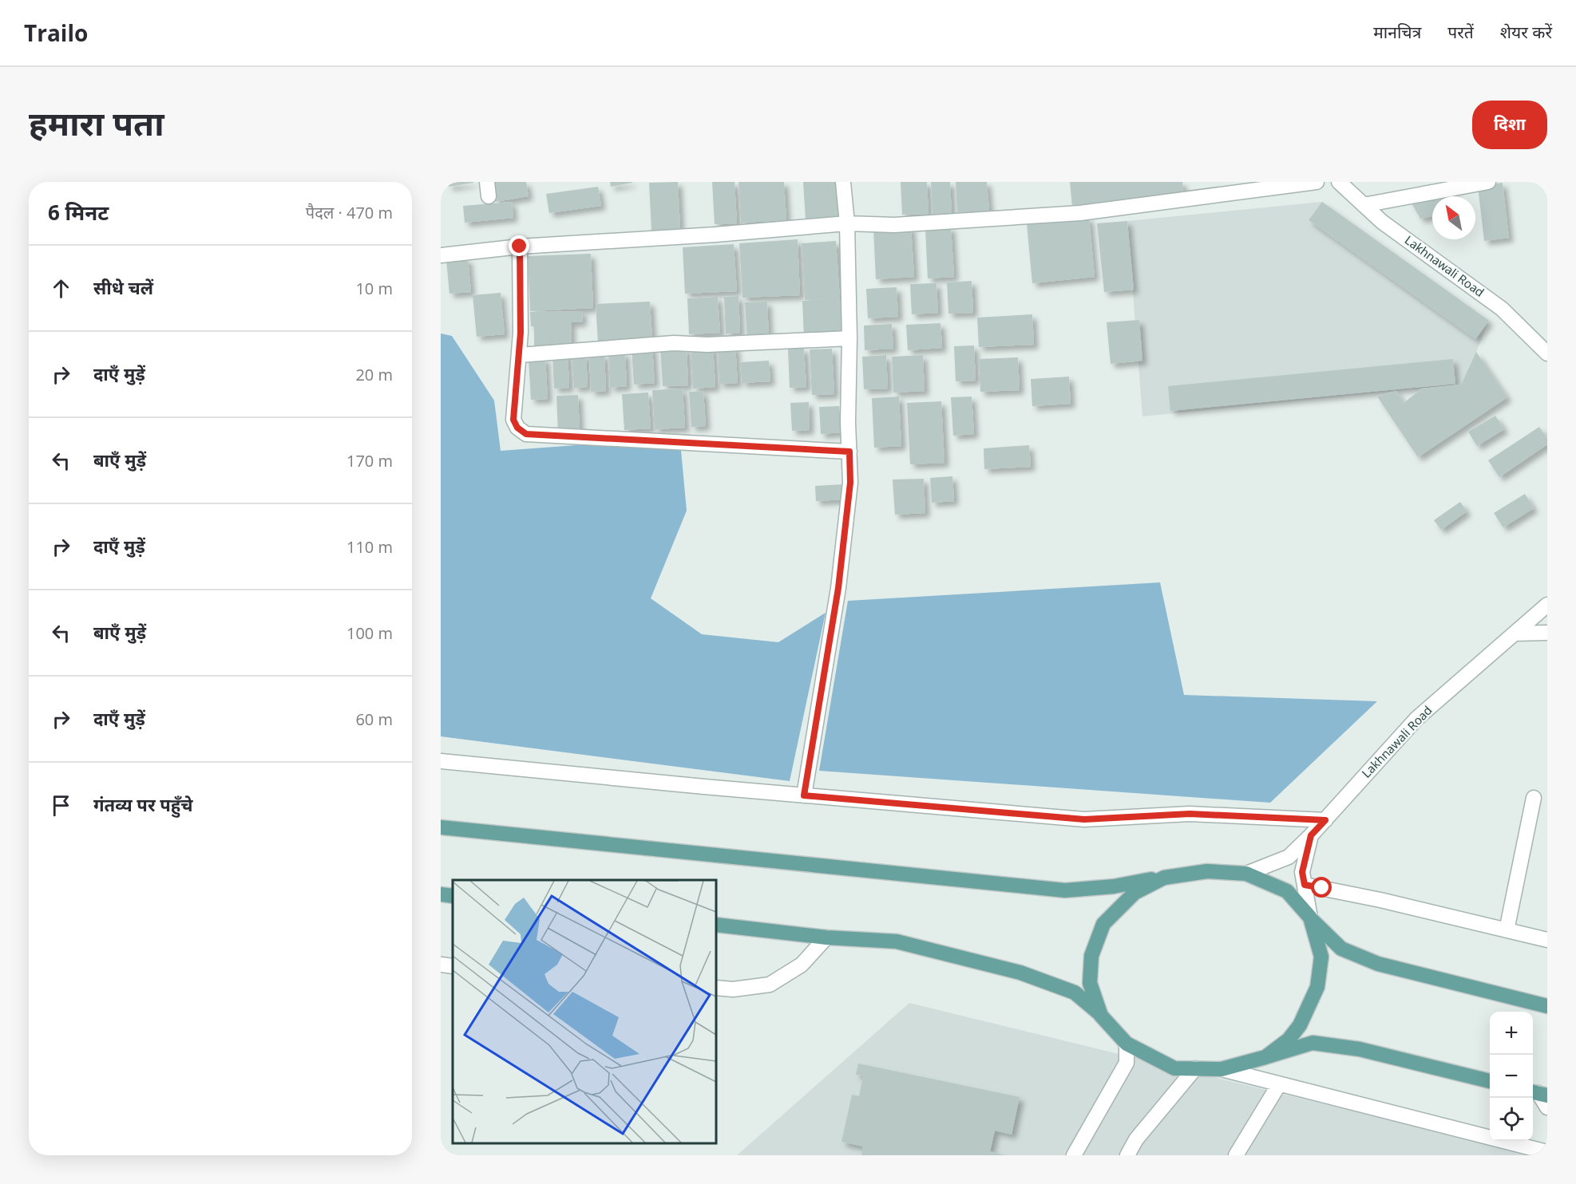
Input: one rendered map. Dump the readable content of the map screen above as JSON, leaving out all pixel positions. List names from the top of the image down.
{
  "streets": {
    "street": ["Lakhnawali Road"]
  },
  "north": "top left",
  "page": {
    "header": "Trailo",
    "nav": ["मानचित्र", "परतें", "शेयर करें"],
    "title": "हमारा पता",
    "buttons": "दिशा",
    "heading": ["6 मिनट", "पैदल · 470 m"],
    "list": [
      ["सीधे चलें", "10 m"],
      ["दाएँ मुड़ें", "20 m"],
      ["बाएँ मुड़ें", "170 m"],
      ["दाएँ मुड़ें", "110 m"],
      ["बाएँ मुड़ें", "100 m"],
      ["दाएँ मुड़ें", "60 m"],
      "गंतव्य पर पहुँचे"
    ],
    "map_buttons": ["+", "−"]
  }
}
